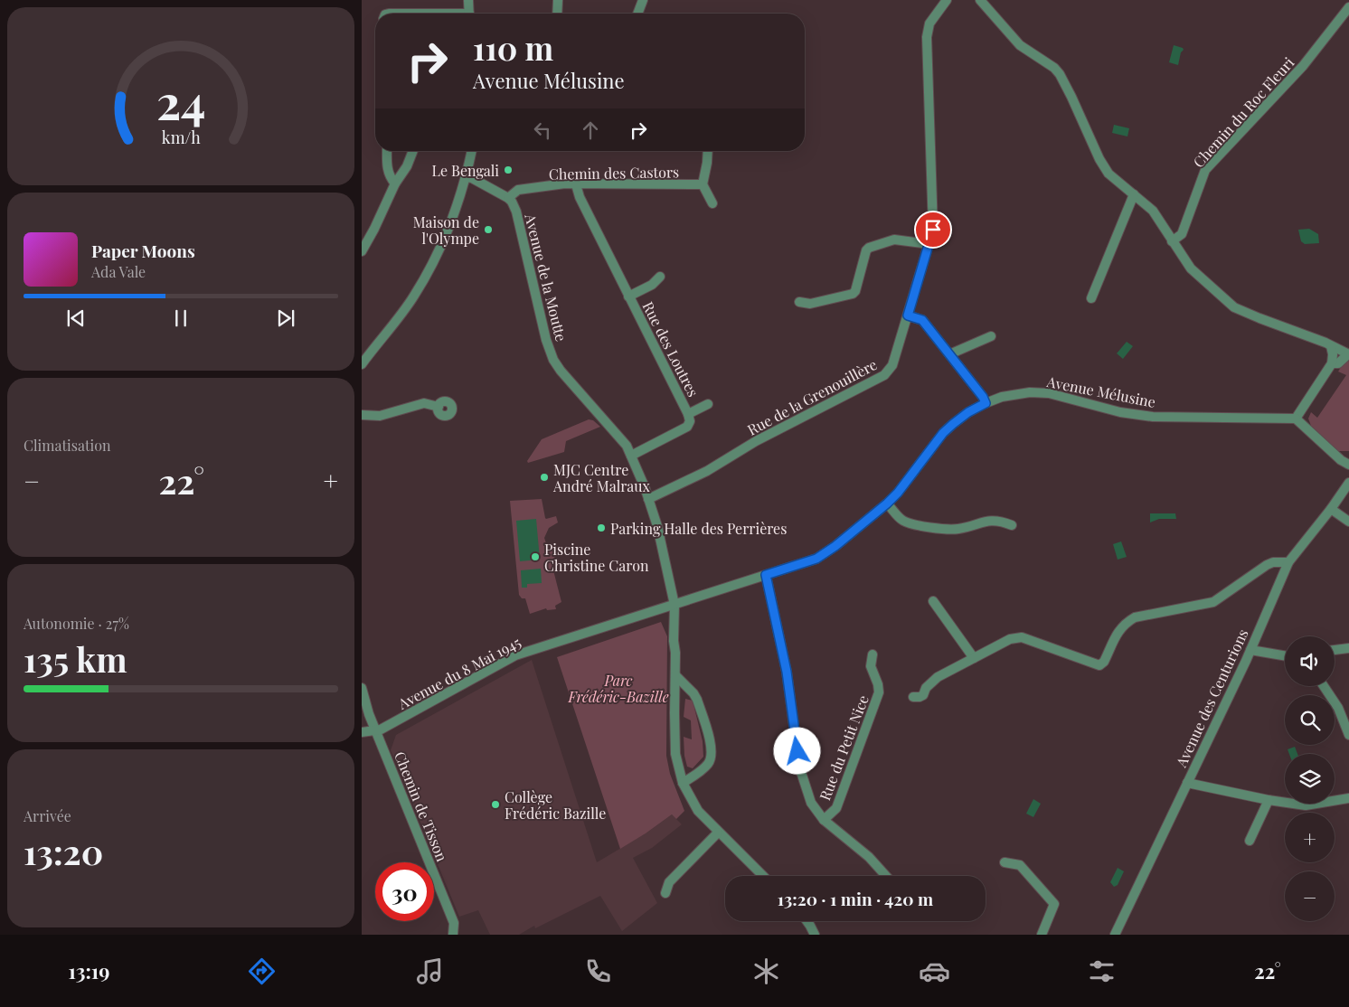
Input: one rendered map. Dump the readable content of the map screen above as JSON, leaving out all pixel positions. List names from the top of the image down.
{
  "streets": {
    "street": [
      "Chemin du Roc Fleuri",
      "Chemin des Castors",
      "Avenue de la Moutte",
      "Rue des Loutres",
      "Avenue Mélusine",
      "Rue de la Grenouillère",
      "Avenue du 8 Mai 1945",
      "Avenue des Centurions",
      "Rue du Petit Nice",
      "Chemin de Tisson"
    ]
  },
  "crossings": [
    ["Chemin des Castors", "Avenue de la Moutte"],
    ["Chemin des Castors", "Rue des Loutres"],
    ["Avenue de la Moutte", "Rue des Loutres"],
    ["Avenue de la Moutte", "Avenue Mélusine"],
    ["Avenue de la Moutte", "Rue de la Grenouillère"],
    ["Avenue de la Moutte", "Avenue du 8 Mai 1945"],
    ["Avenue Mélusine", "Avenue du 8 Mai 1945"],
    ["Avenue du 8 Mai 1945", "Chemin de Tisson"]
  ],
  "parks": ["Parc Frédéric-Bazille"],
  "places": [
    "Le Bengali",
    "Maison de l'Olympe",
    "MJC Centre André Malraux",
    "Parking Halle des Perrières",
    "Piscine Christine Caron",
    "Collège Frédéric Bazille"
  ],
  "page": {
    "turn": ["110 m", "Avenue Mélusine"],
    "song": ["Paper Moons", "Ada Vale"],
    "tile": [
      "Climatisation",
      ["Autonomie · 27%", "135 km"],
      ["Arrivée", "13:20"]
    ],
    "heat": ["−", "22°", "+"],
    "map_buttons": ["+", "−"],
    "limit": "30",
    "trip": "13:20 · 1 min · 420 m",
    "tabs": ["13:19", "22°"],
    "gauge": ["24", "km/h"]
  }
}
